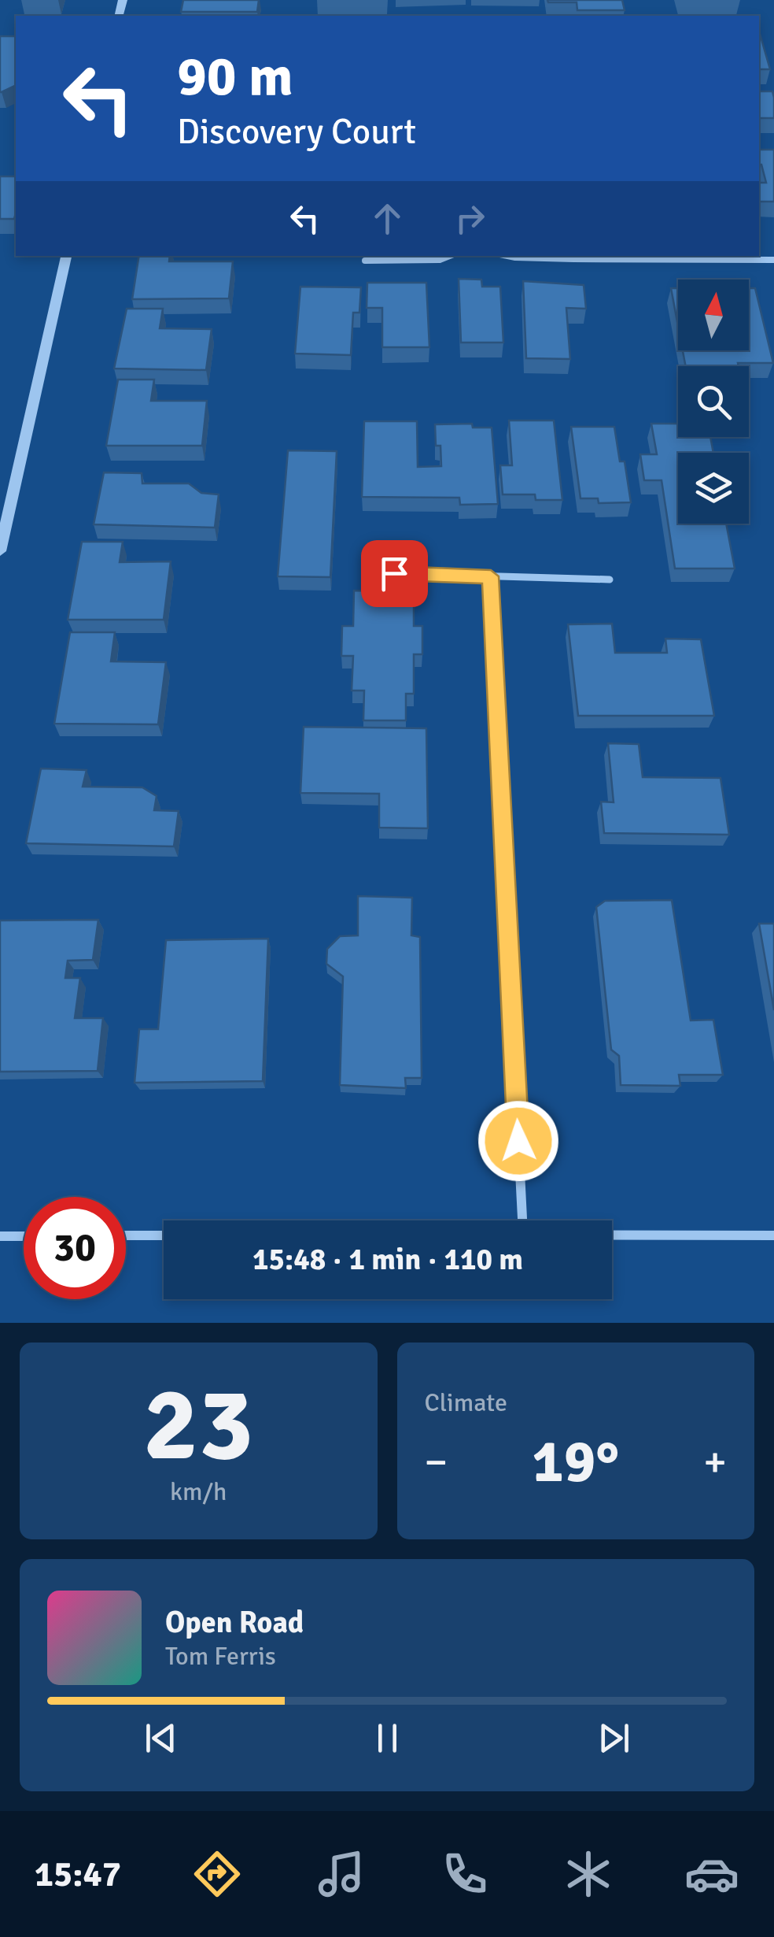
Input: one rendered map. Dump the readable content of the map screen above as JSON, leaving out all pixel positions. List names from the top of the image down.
{
  "north": "top",
  "page": {
    "turn": ["90 m", "Discovery Court"],
    "limit": "30",
    "trip": "15:48 · 1 min · 110 m",
    "tile": [
      ["23", "km/h"],
      "Climate"
    ],
    "heat": ["−", "19°", "+"],
    "song": ["Open Road", "Tom Ferris"],
    "tabs": "15:47"
  }
}
